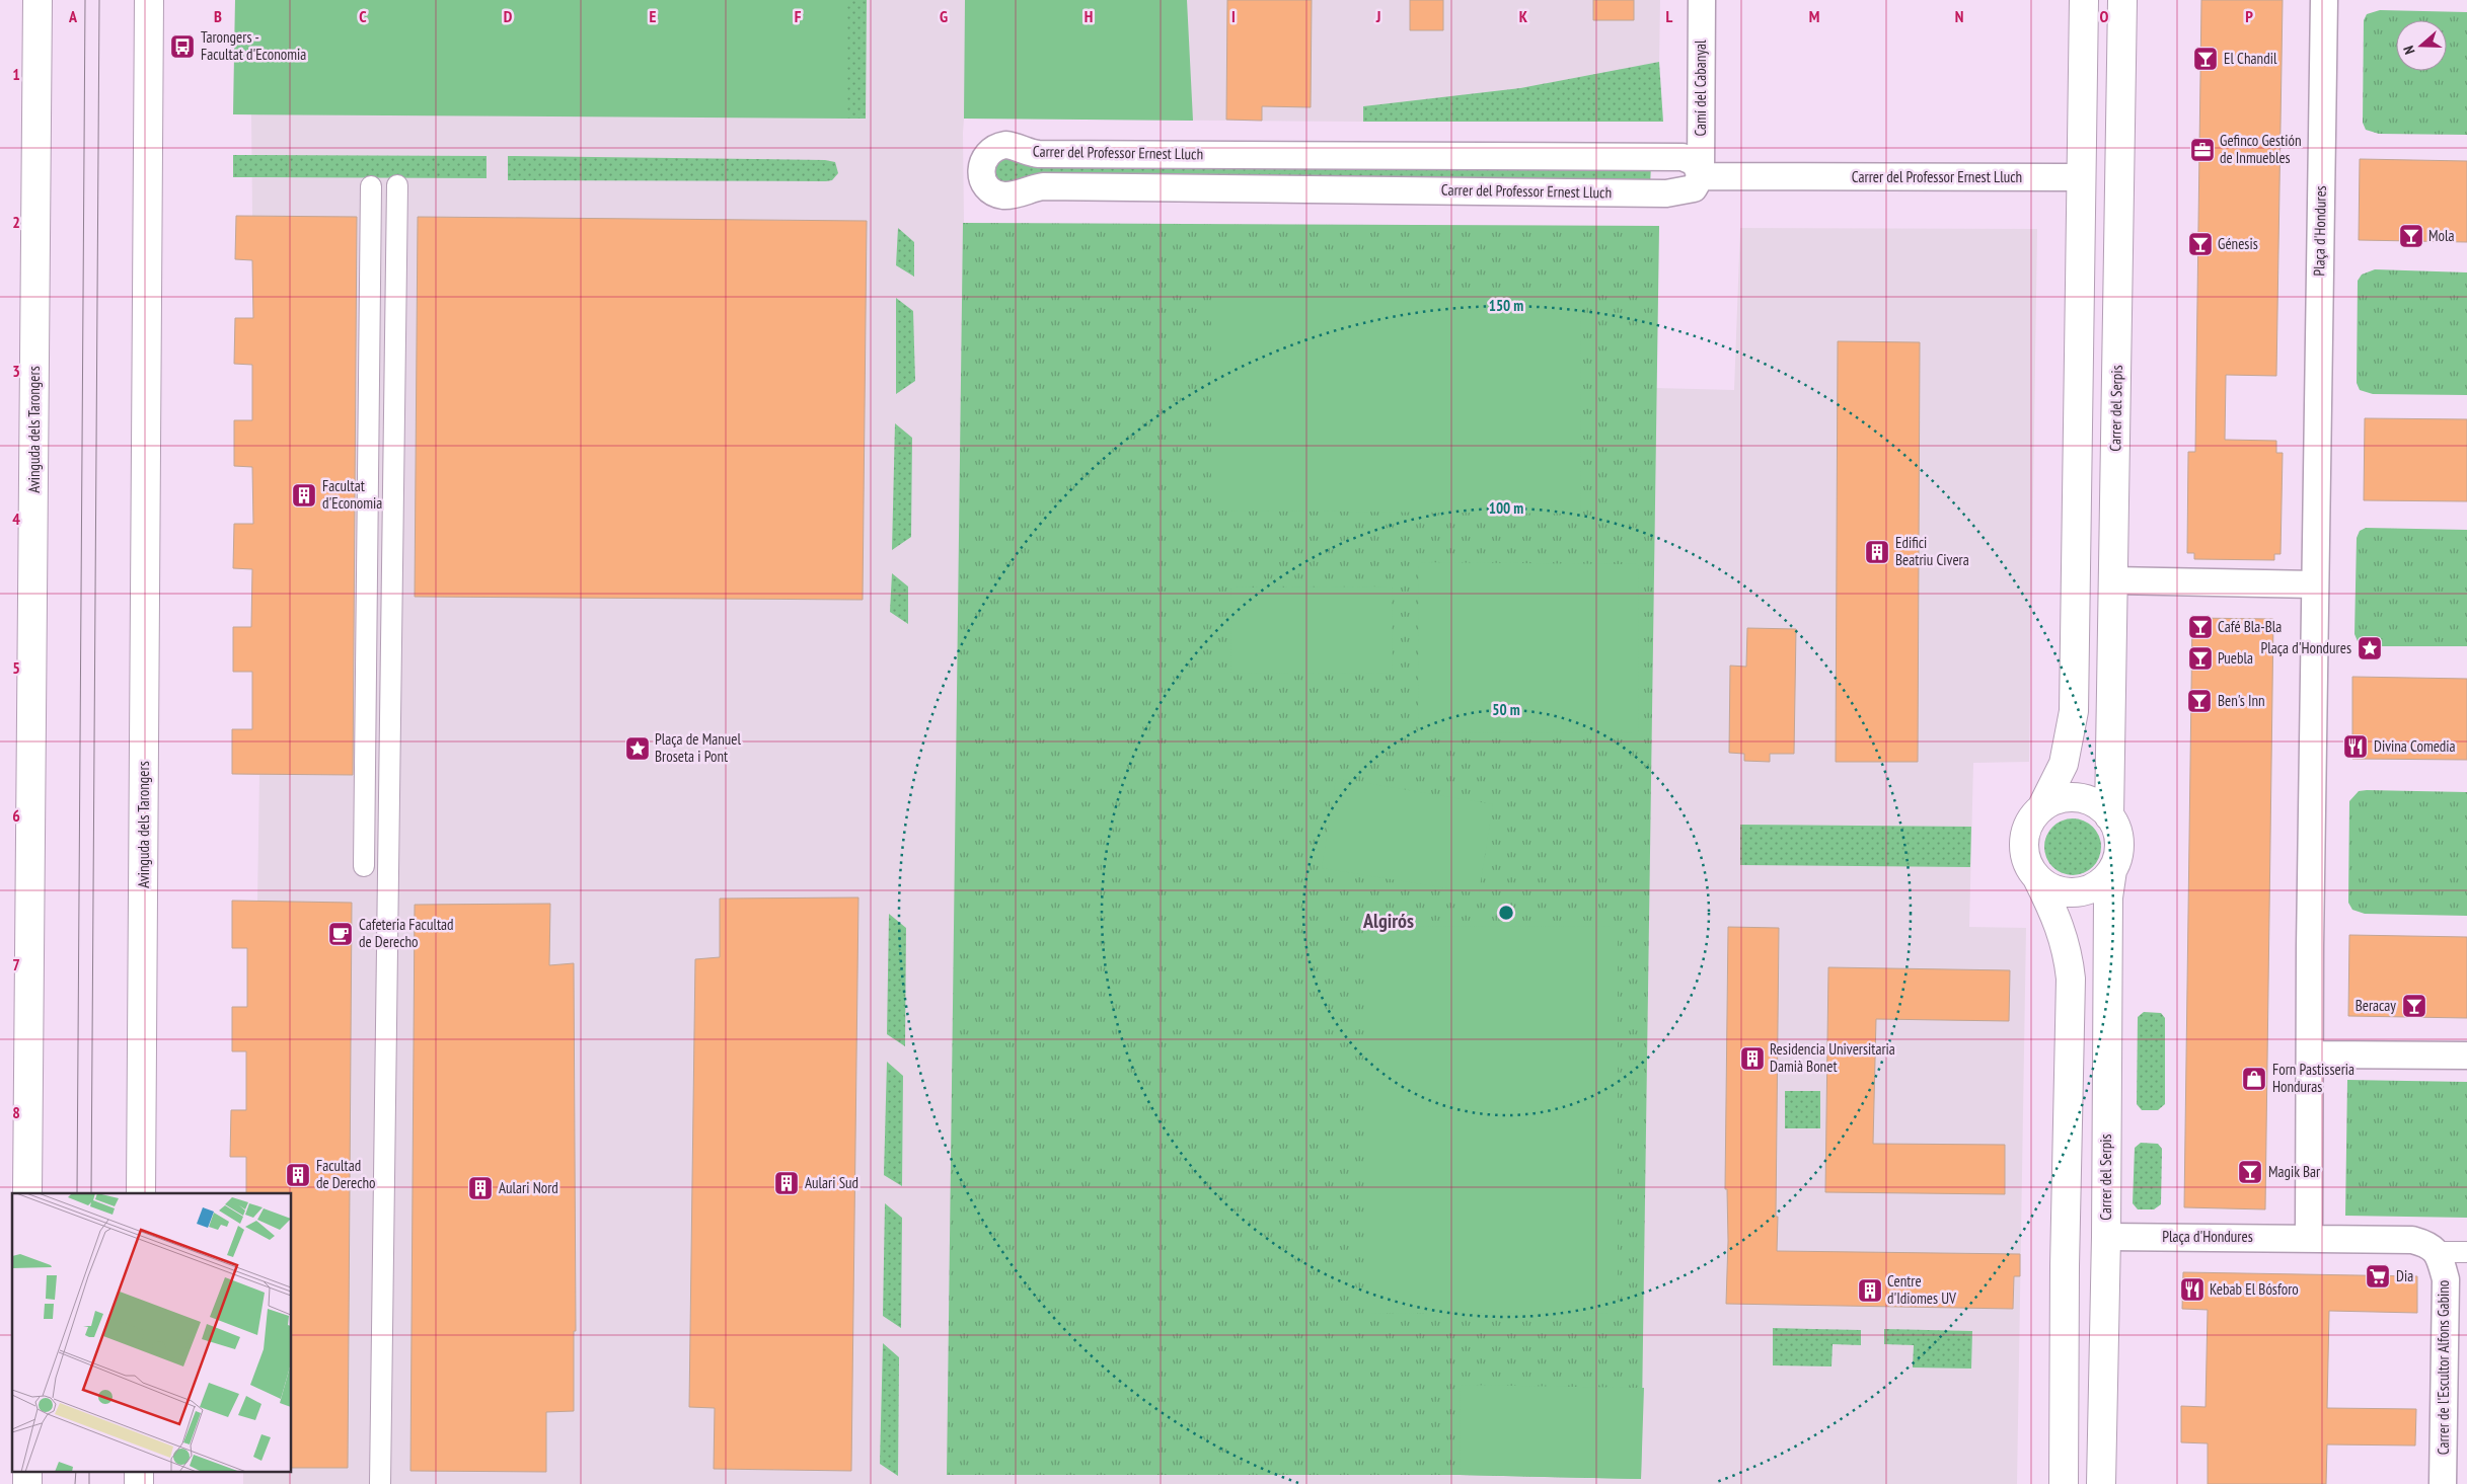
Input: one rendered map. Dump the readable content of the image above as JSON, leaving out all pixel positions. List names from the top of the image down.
{
  "streets": {
    "street": [
      "Camí del Cabanyal",
      "Carrer del Professor Ernest Lluch",
      "Plaça d'Hondures",
      "Carrer del Serpis",
      "Avinguda dels Tarongers",
      "Carrer de l'Escultor Alfons Gabino"
    ]
  },
  "crossings": [
    ["Camí del Cabanyal", "Carrer del Professor Ernest Lluch"],
    ["Plaça d'Hondures", "Carrer del Serpis"],
    ["Plaça d'Hondures", "Carrer de l'Escultor Alfons Gabino"]
  ],
  "districts": ["Algirós"],
  "places": {
    "bus stop": ["Tarongers - Facultat d'Economia"],
    "bar": [
      "El Chandil",
      "Mola",
      "Génesis",
      "Café Bla-Bla",
      "Puebla",
      "Ben's Inn",
      "Beracay",
      "Magik Bar"
    ],
    "office": ["Gefinco Gestión de Inmuebles"],
    "building": [
      "Facultat d'Economia",
      "Edifici Beatriu Civera",
      "Residencia Universitaria Damià Bonet",
      "Facultad de Derecho",
      "Aulari Sud",
      "Aulari Nord",
      "Centre d'Idiomes UV"
    ],
    "place": ["Plaça d'Hondures", "Plaça de Manuel Broseta i Pont"],
    "restaurant": ["Divina Comedia", "Kebab El Bósforo"],
    "cafe": ["Cafeteria Facultad de Derecho"],
    "shop": ["Forn Pastisseria Honduras"],
    "supermarket": ["Dia"]
  },
  "north": "left",
  "grid": {
    "columns": [
      "A",
      "B",
      "C",
      "D",
      "E",
      "F",
      "G",
      "H",
      "I",
      "J",
      "K",
      "L",
      "M",
      "N",
      "O",
      "P"
    ],
    "rows": [
      "1",
      "2",
      "3",
      "4",
      "5",
      "6",
      "7",
      "8"
    ]
  },
  "rings": ["150 m", "100 m", "50 m"]
}
